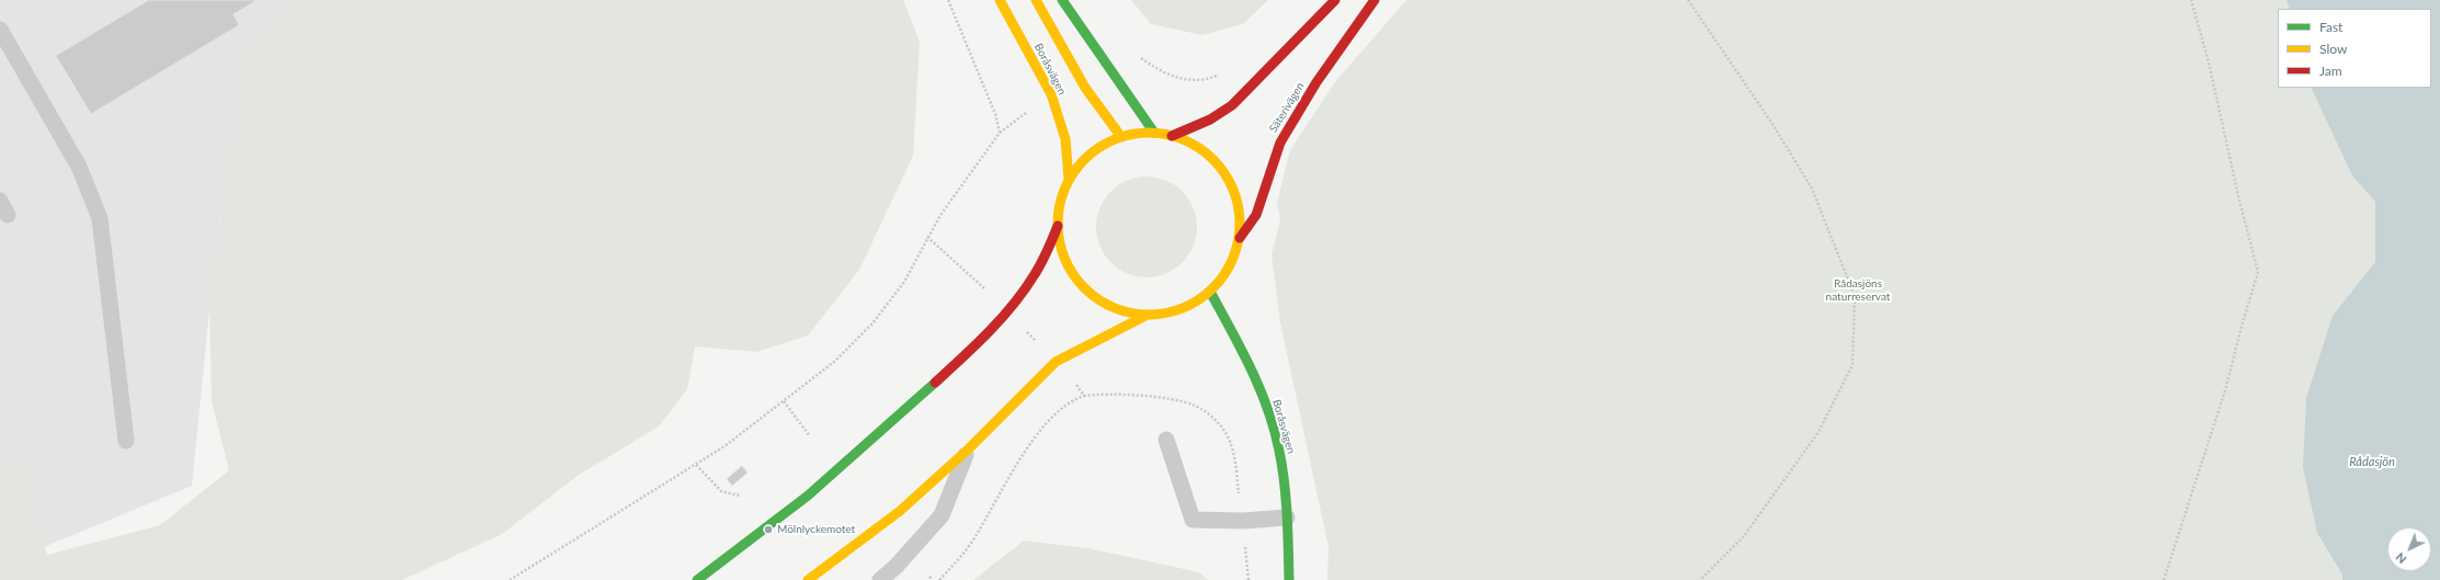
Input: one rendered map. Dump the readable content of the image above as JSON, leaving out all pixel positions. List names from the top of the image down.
{
  "streets": {
    "street": ["Boråsvägen", "Säterivägen"]
  },
  "water": ["Rådasjön"],
  "parks": ["Rådasjöns naturreservat"],
  "places": ["Mölnlyckemotet"],
  "legend": ["Fast", "Slow", "Jam"],
  "north": "bottom left"
}
